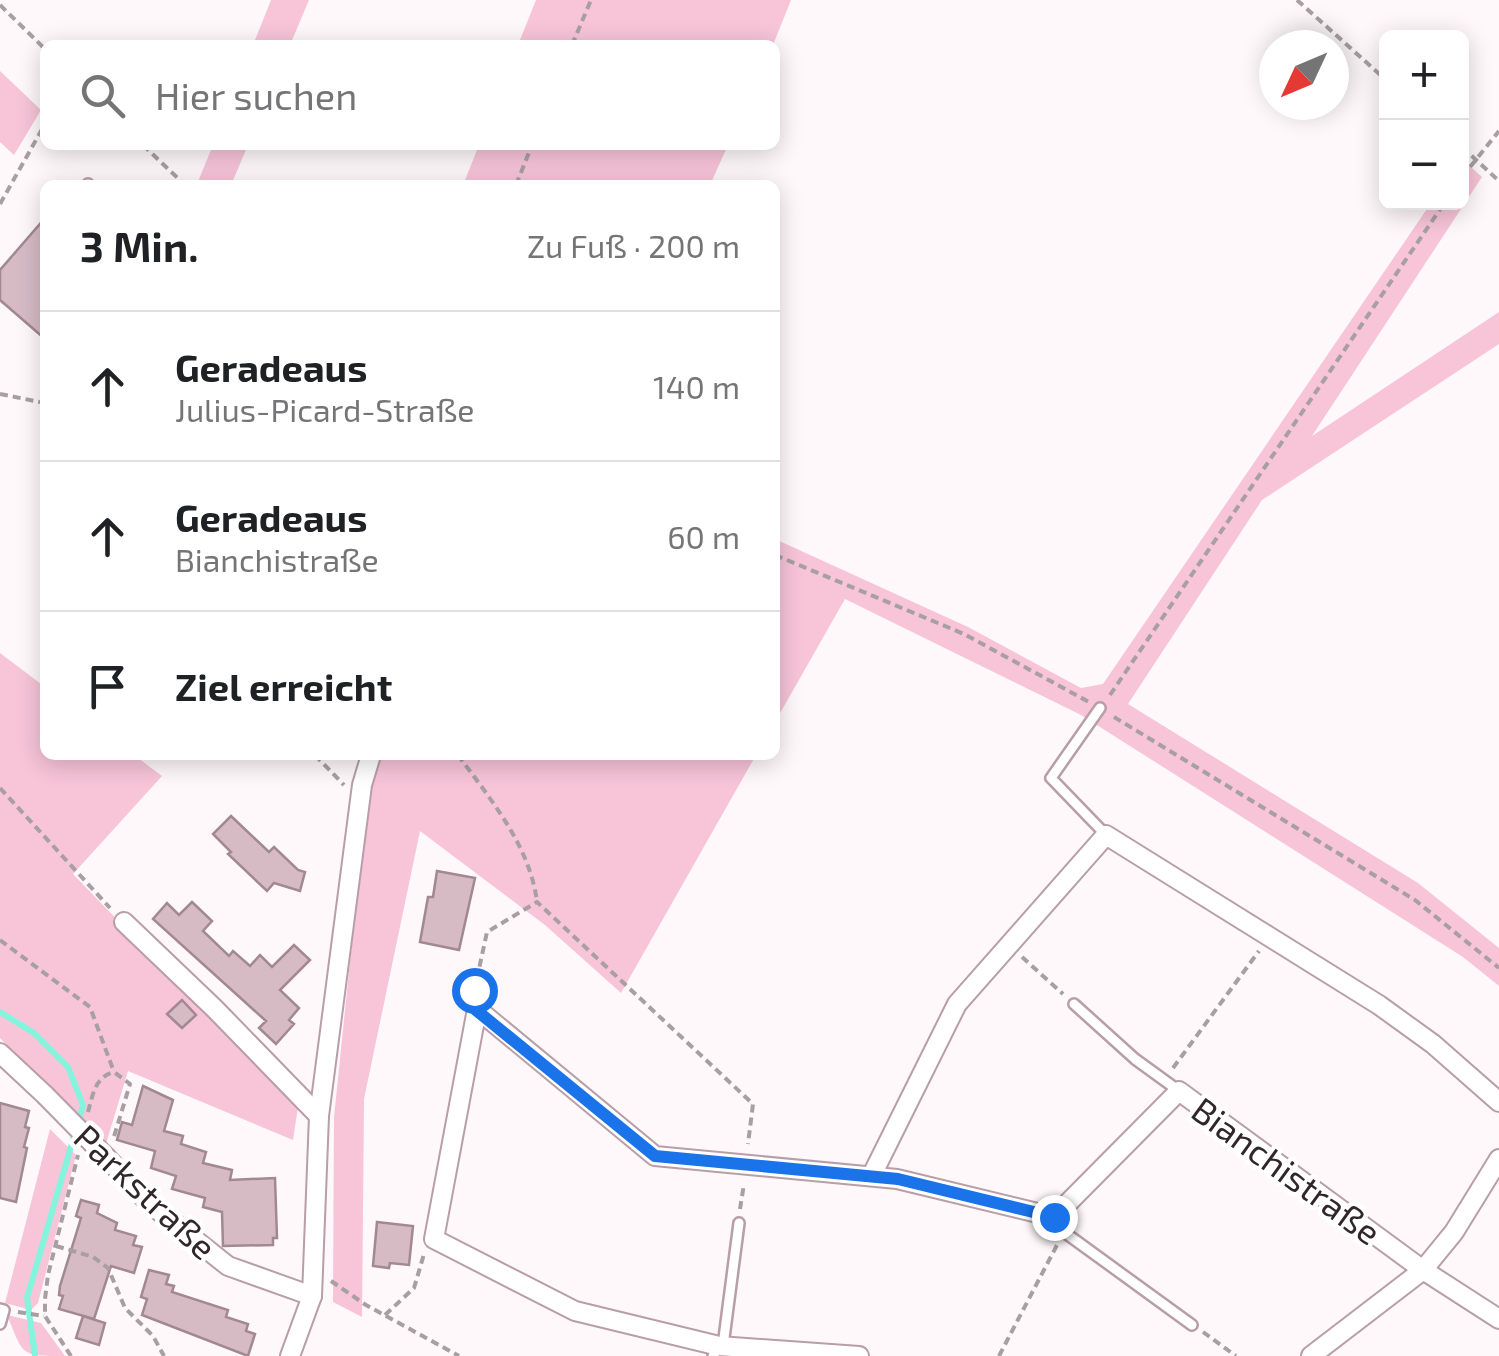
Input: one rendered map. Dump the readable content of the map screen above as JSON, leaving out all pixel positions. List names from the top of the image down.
{
  "streets": {
    "street": ["Bianchistraße", "Parkstraße"]
  },
  "north": "bottom left",
  "page": {
    "map_buttons": ["+", "−"],
    "search": "Hier suchen",
    "heading": ["3 Min.", "Zu Fuß · 200 m"],
    "list": [
      ["Geradeaus", "Julius-Picard-Straße", "140 m"],
      ["Geradeaus", "Bianchistraße", "60 m"],
      "Ziel erreicht"
    ]
  }
}
